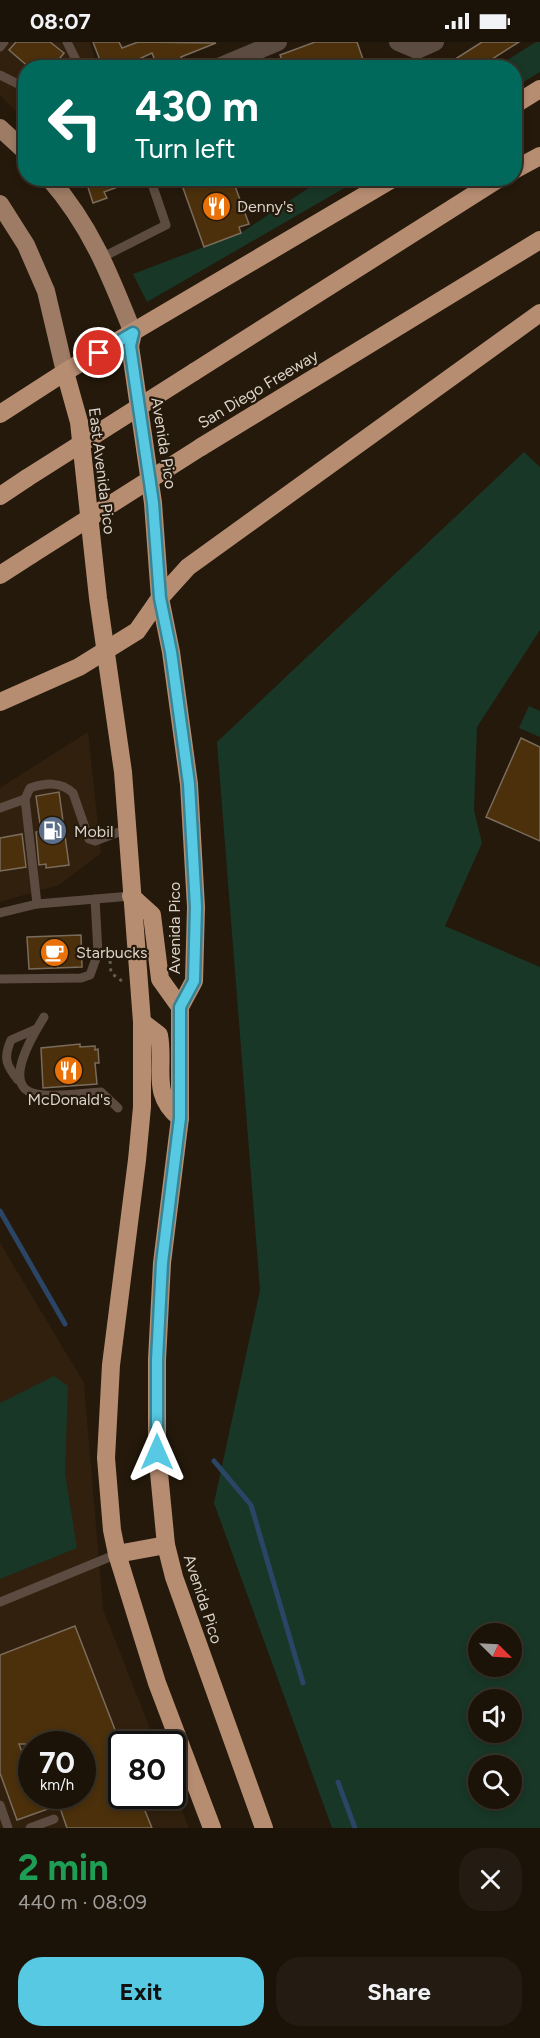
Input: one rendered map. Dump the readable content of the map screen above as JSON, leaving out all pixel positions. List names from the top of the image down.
{
  "streets": {
    "highway": ["San Diego Freeway", "Avenida Pico", "East Avenida Pico"]
  },
  "places": {
    "restaurant": ["Denny's", "McDonald's"],
    "fuel station": ["Mobil"],
    "cafe": ["Starbucks"]
  },
  "north": "bottom right",
  "page": {
    "status": "08:07",
    "turn": ["430 m", "Turn left"],
    "speed": "70 km/h",
    "limit": "80",
    "heading": ["2 min", "440 m · 08:09"],
    "buttons": ["Exit", "Share"]
  }
}
